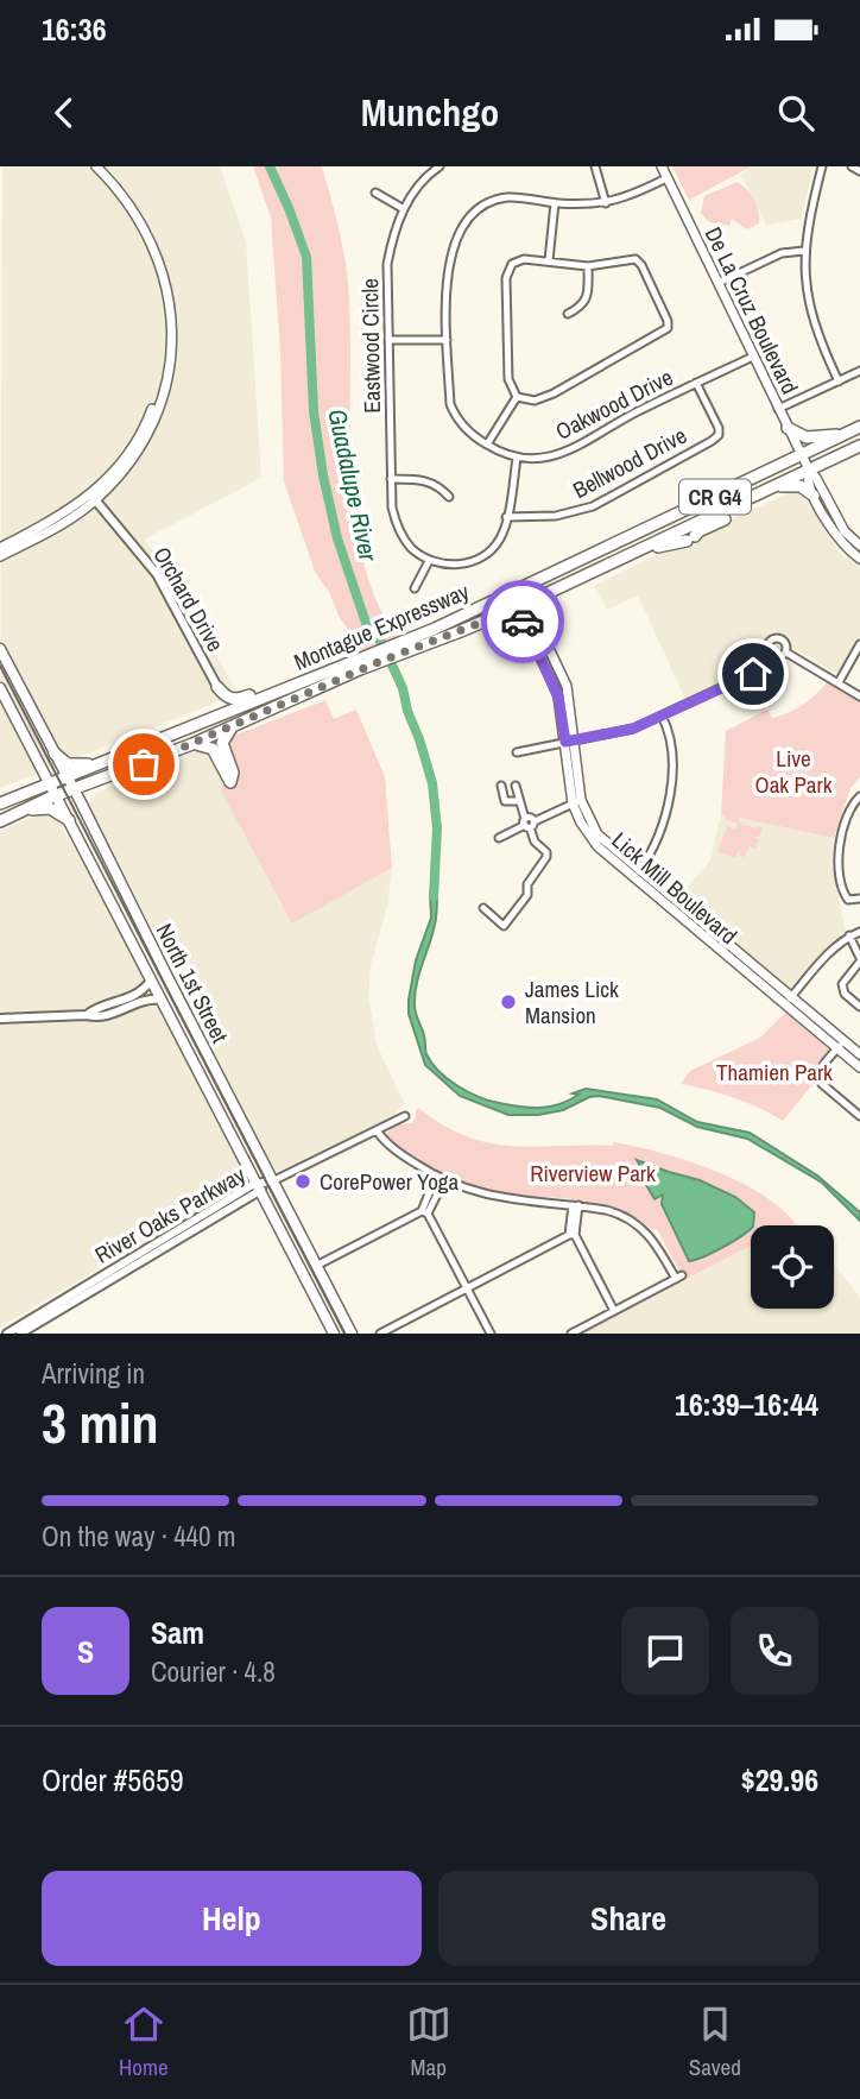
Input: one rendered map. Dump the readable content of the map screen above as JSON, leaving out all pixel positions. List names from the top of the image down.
{
  "streets": {
    "highway": ["CR G4", "Montague Expressway"],
    "main road": ["De La Cruz Boulevard", "Lick Mill Boulevard", "North 1st Street"],
    "street": [
      "Eastwood Circle",
      "Oakwood Drive",
      "Bellwood Drive",
      "Orchard Drive",
      "River Oaks Parkway"
    ]
  },
  "crossings": [
    ["De La Cruz Boulevard", "Oakwood Drive"],
    ["De La Cruz Boulevard", "Montague Expressway"],
    ["Oakwood Drive", "Bellwood Drive"],
    ["Montague Expressway", "Lick Mill Boulevard"],
    ["Montague Expressway", "North 1st Street"],
    ["North 1st Street", "River Oaks Parkway"]
  ],
  "water": ["Guadalupe River"],
  "parks": ["Live Oak Park", "Thamien Park", "Riverview Park"],
  "places": ["James Lick Mansion", "CorePower Yoga"],
  "page": {
    "status": "16:36",
    "header": "Munchgo",
    "heading": ["3 min", "Arriving in", "16:39–16:44"],
    "panel": [
      "Sam",
      "Courier · 4.8",
      "Order #5659",
      "$29.96"
    ],
    "bar": "On the way · 440 m",
    "round": "S",
    "buttons": ["Help", "Share"],
    "tabs": ["Home", "Map", "Saved"]
  }
}
